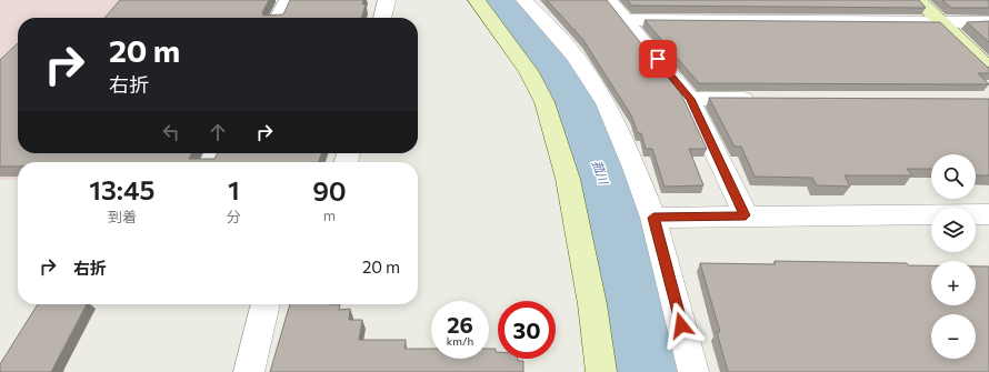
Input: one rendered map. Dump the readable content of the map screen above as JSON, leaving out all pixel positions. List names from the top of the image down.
{
  "water": ["菰川"],
  "page": {
    "turn": ["20 m", "右折"],
    "map_buttons": ["+", "−"],
    "eta": [
      "13:45",
      "到着",
      "1",
      "分",
      "90",
      "m"
    ],
    "list": [
      {
        "name": "右折",
        "value": "20 m"
      }
    ],
    "speed": "26 km/h",
    "limit": "30"
  }
}
